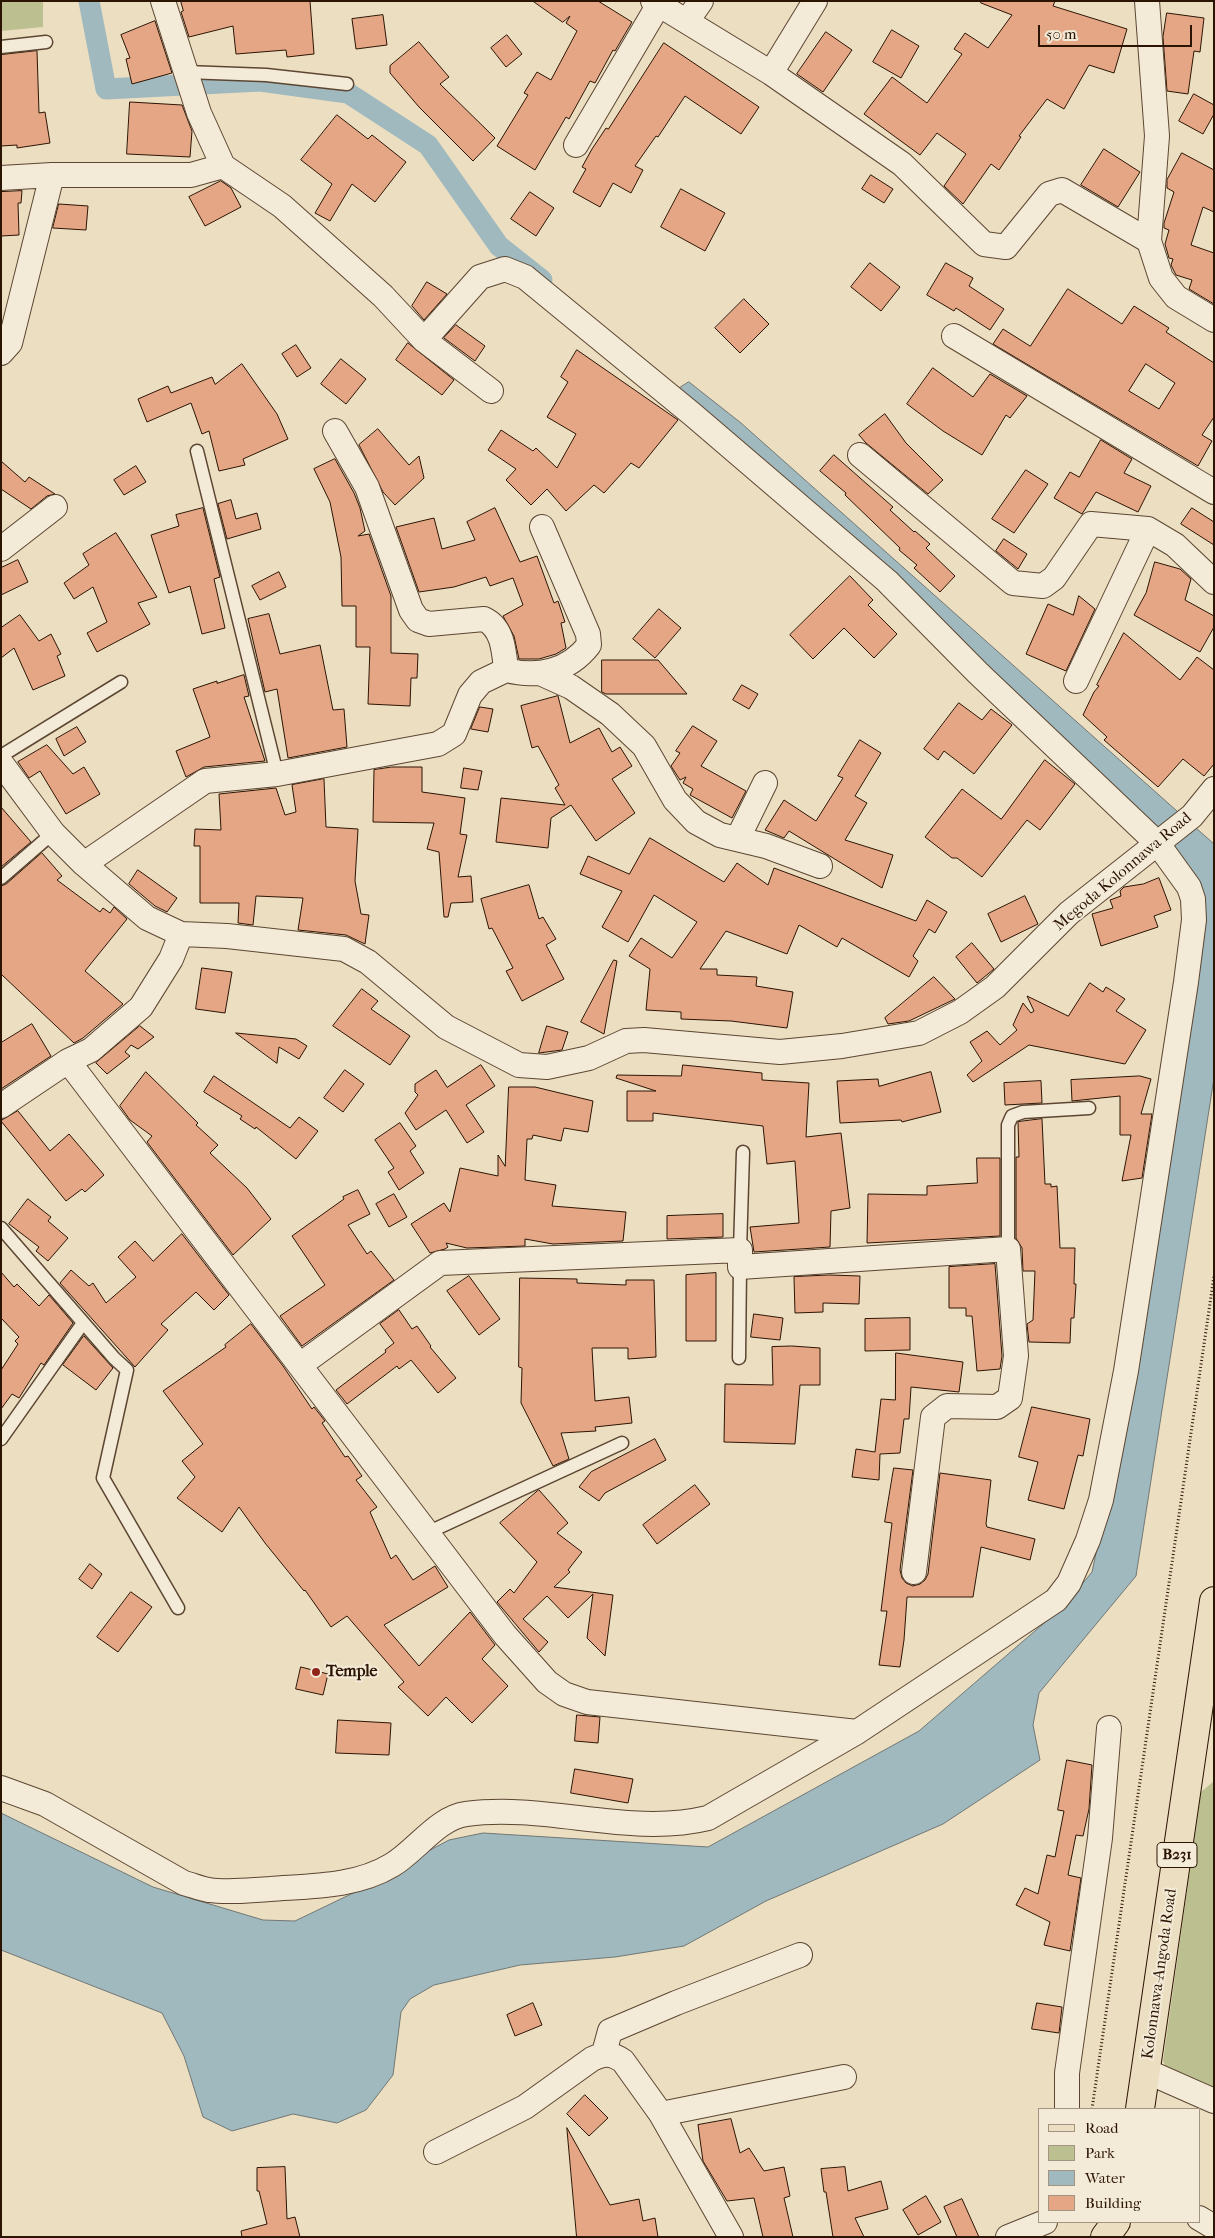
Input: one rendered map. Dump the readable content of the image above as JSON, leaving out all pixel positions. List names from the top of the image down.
{
  "streets": {
    "main road": ["B231", "Kolonnawa-Angoda Road"],
    "street": ["Megoda Kolonnawa Road"]
  },
  "places": ["Temple"],
  "legend": [
    "Road",
    "Park",
    "Water",
    "Building"
  ],
  "scale_bar": "50 m"
}
